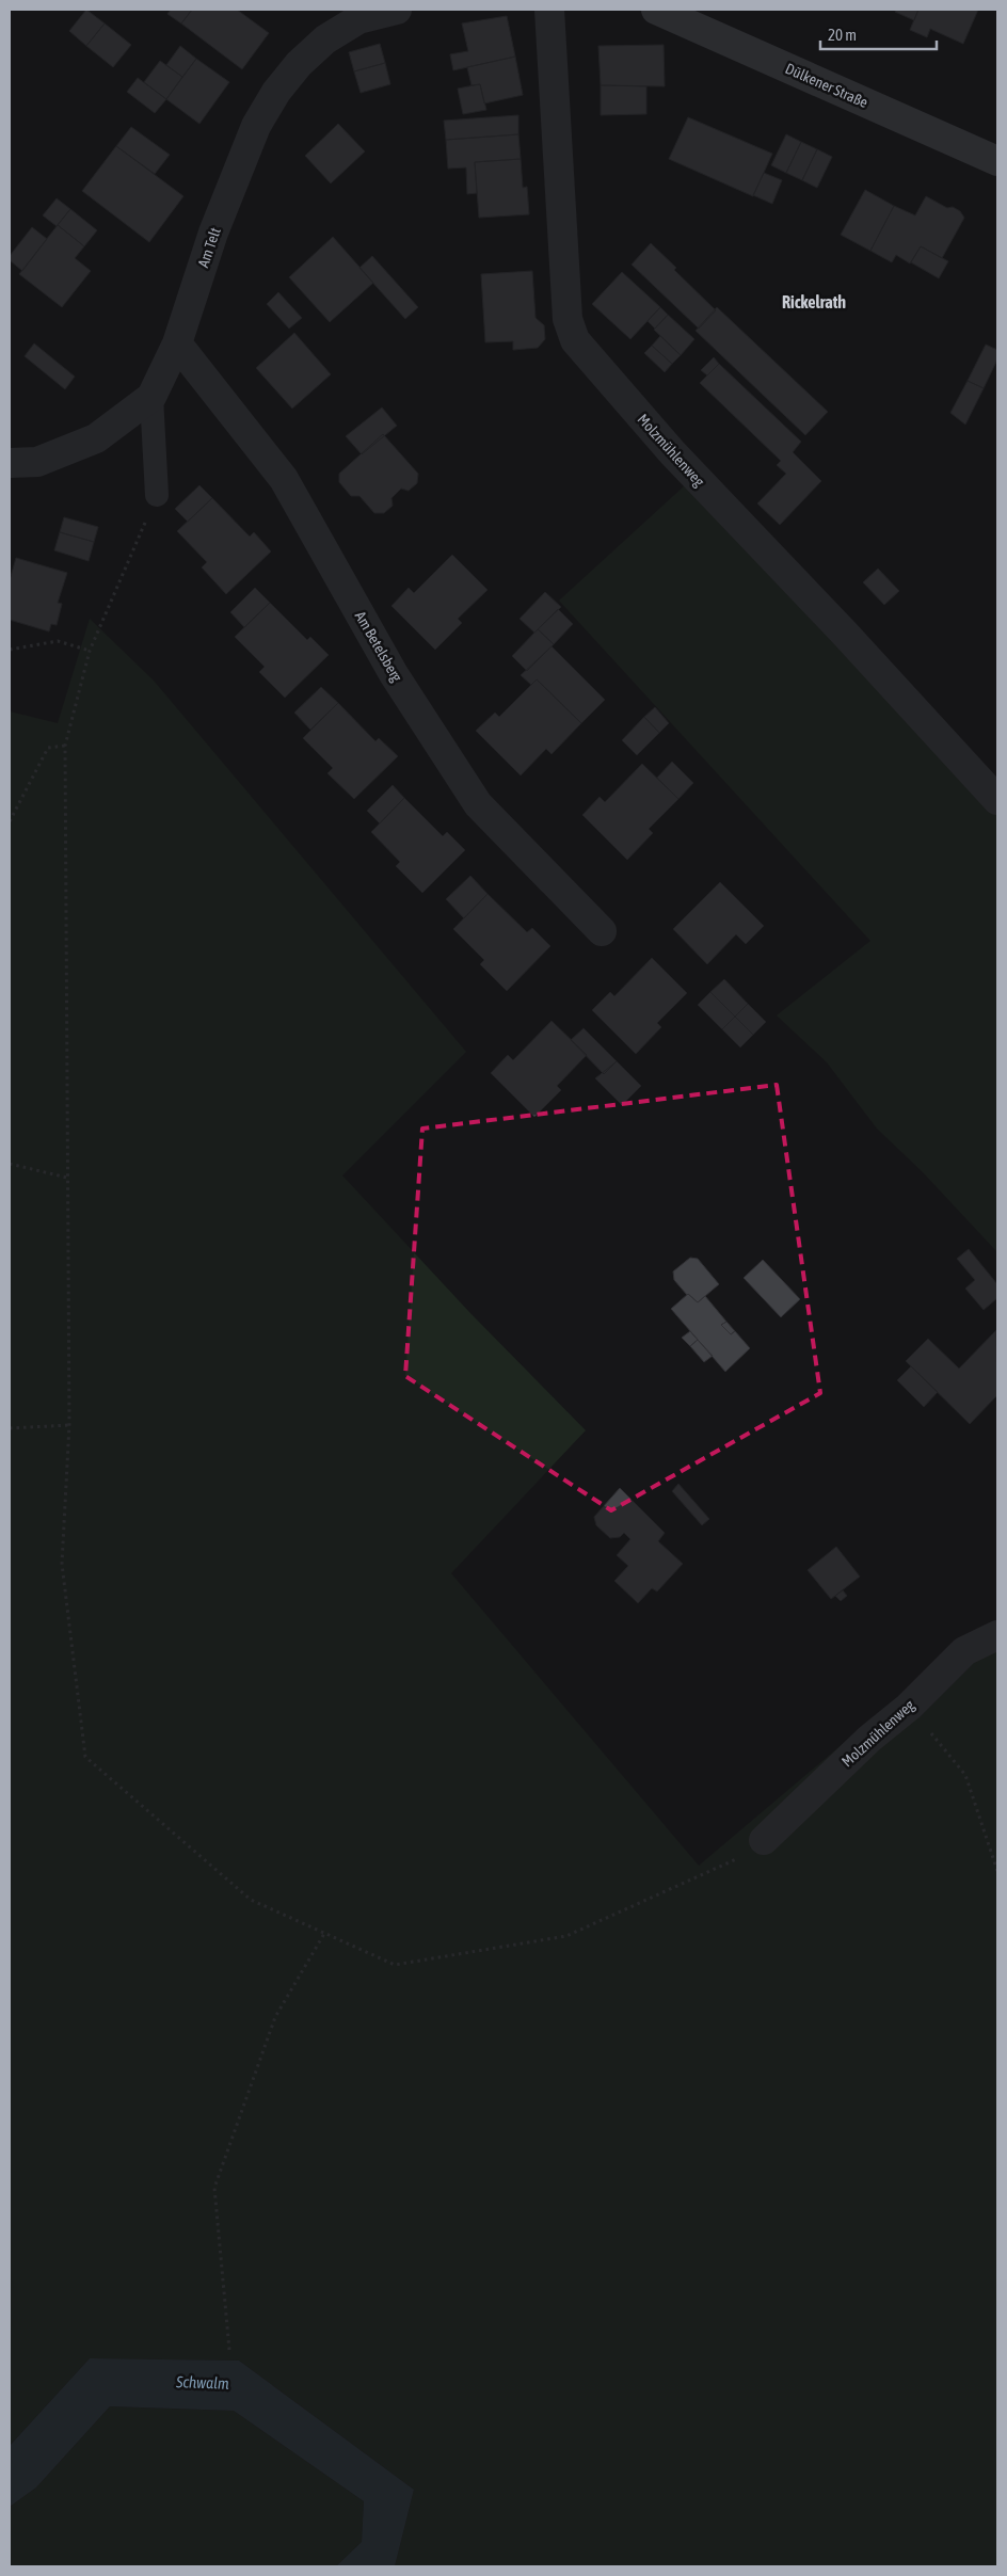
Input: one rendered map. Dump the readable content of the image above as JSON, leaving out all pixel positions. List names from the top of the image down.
{
  "streets": {
    "main road": ["Dülkener Straße"],
    "street": ["Am Telt", "Molzmühlenweg", "Am Betelsberg"]
  },
  "crossings": [
    ["Am Telt", "Am Betelsberg"]
  ],
  "districts": ["Rickelrath"],
  "water": ["Schwalm"],
  "scale_bar": "20 m"
}
